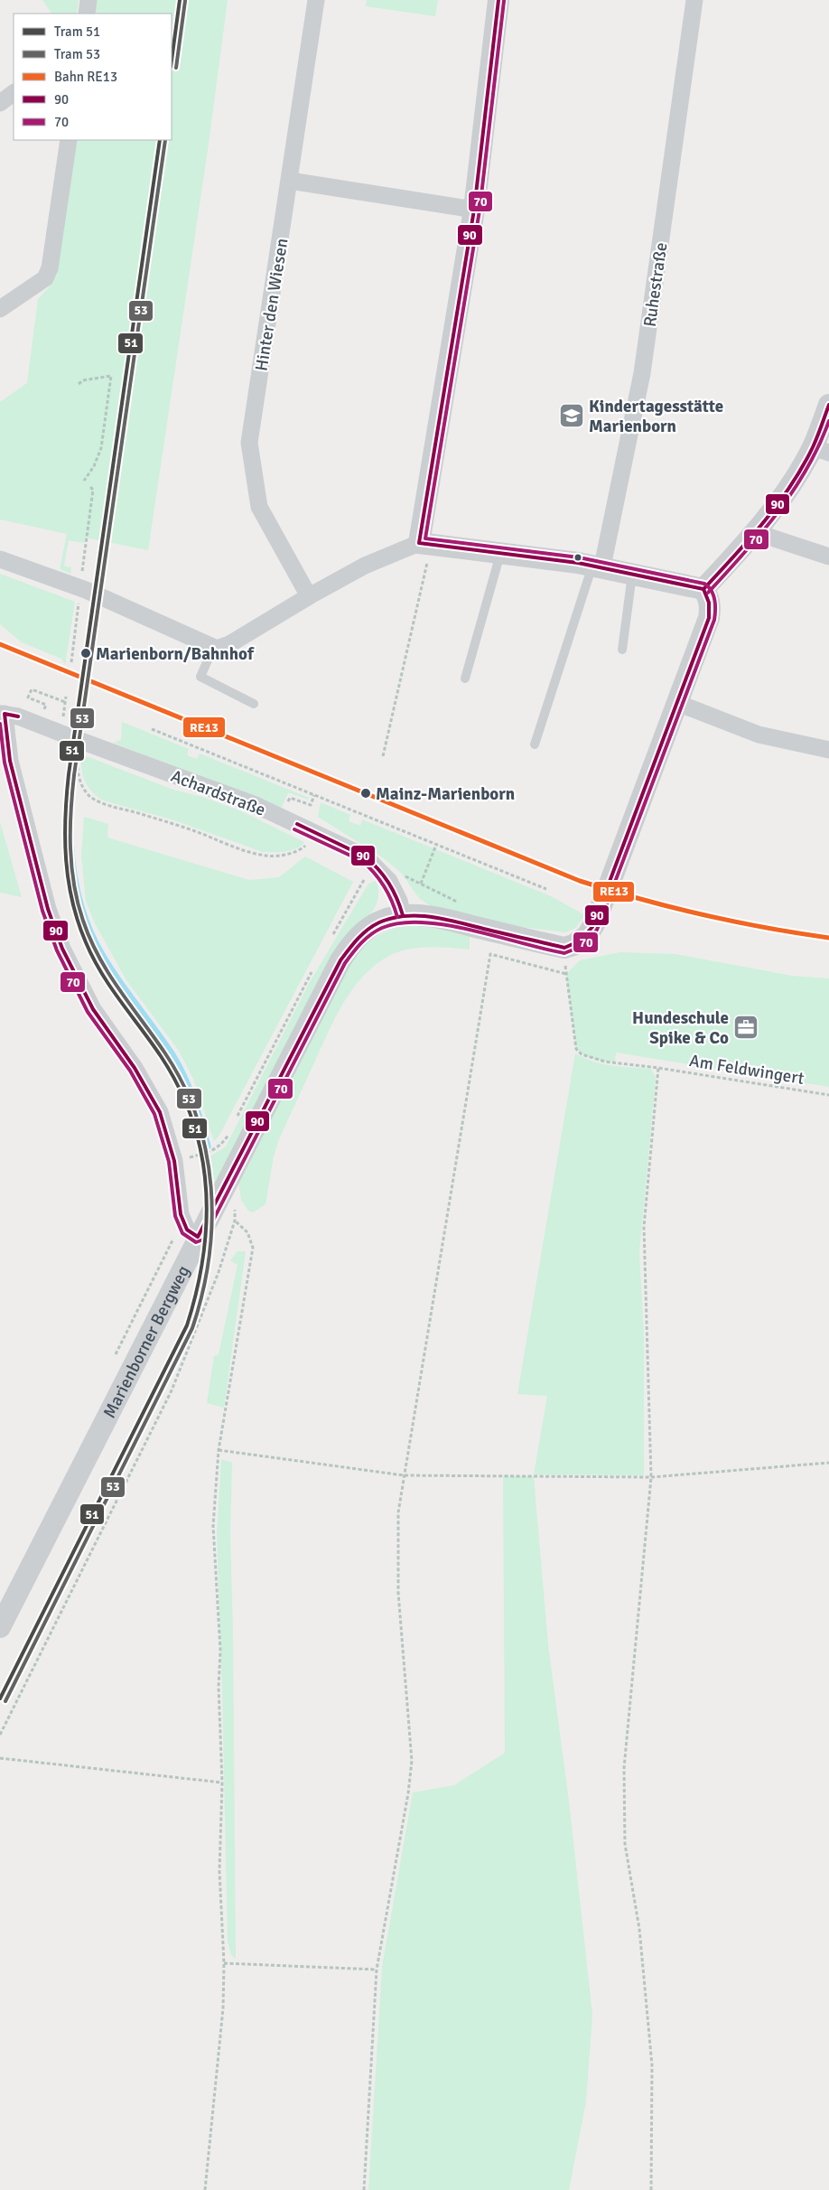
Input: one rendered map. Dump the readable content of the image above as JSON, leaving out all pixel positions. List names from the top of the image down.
{
  "streets": {
    "street": [
      "Ruhestraße",
      "Hinter den Wiesen",
      "Achardstraße",
      "Marienborner Bergweg"
    ],
    "path": ["Am Feldwingert"]
  },
  "crossings": [
    ["Achardstraße", "Marienborner Bergweg"],
    ["Am Feldwingert", "Marienborner Bergweg"]
  ],
  "places": {
    "school or university": ["Kindertagesstätte Marienborn"],
    "other": ["Marienborn/Bahnhof", "Mainz-Marienborn"],
    "office": ["Hundeschule Spike & Co"]
  },
  "lines": [
    "tram line 51",
    "transit line 90",
    "tram line 53",
    "transit line 70",
    "rail line RE13"
  ],
  "legend": [
    "Tram 51",
    "Tram 53",
    "Bahn RE13",
    "90",
    "70"
  ]
}
